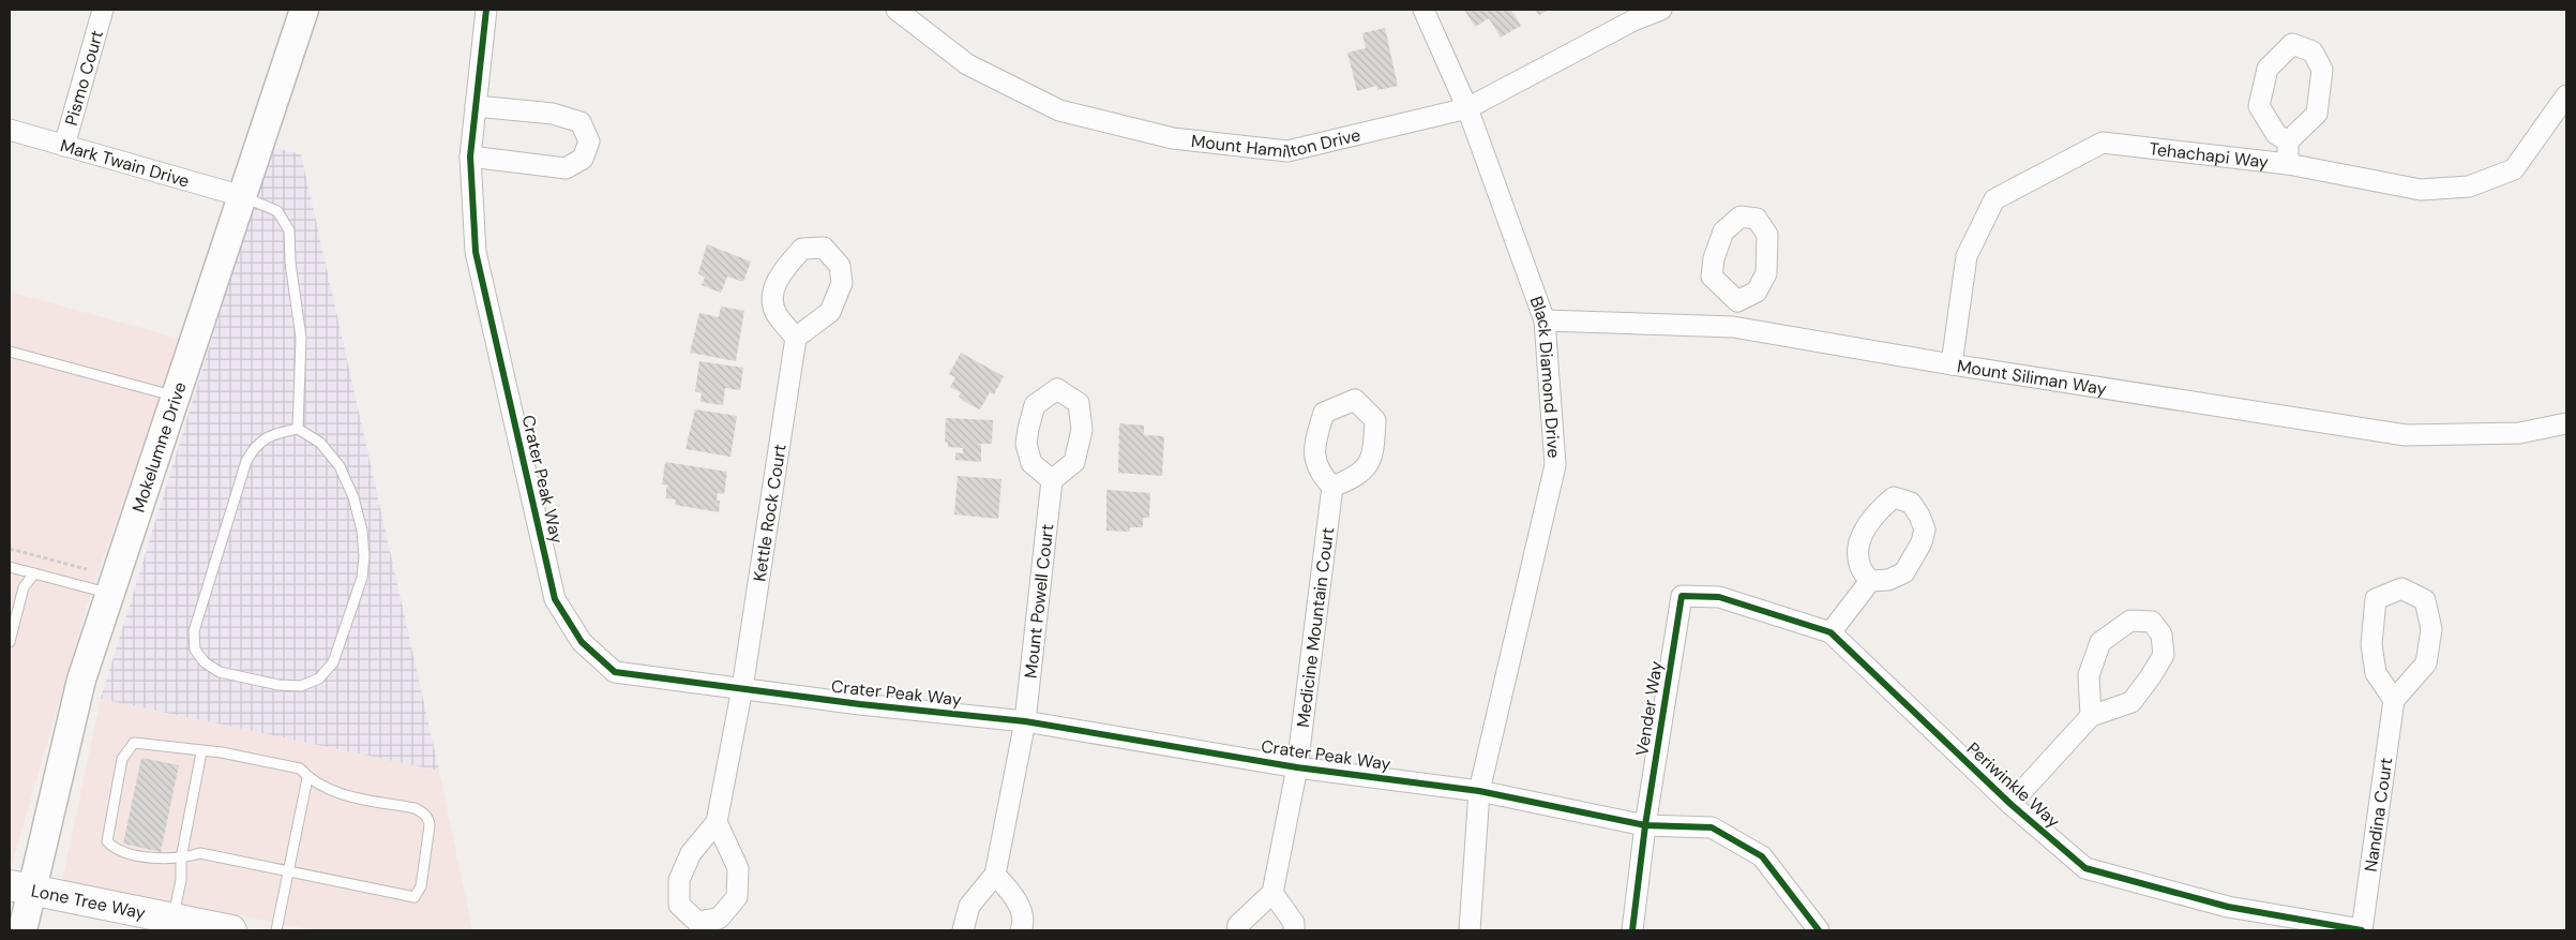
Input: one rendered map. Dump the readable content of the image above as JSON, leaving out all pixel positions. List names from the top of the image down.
{
  "streets": {
    "main road": ["Lone Tree Way"],
    "street": [
      "Pismo Court",
      "Mount Hamilton Drive",
      "Tehachapi Way",
      "Mark Twain Drive",
      "Black Diamond Drive",
      "Mount Siliman Way",
      "Mokelumne Drive",
      "Crater Peak Way",
      "Kettle Rock Court",
      "Mount Powell Court",
      "Medicine Mountain Court",
      "Vender Way",
      "Periwinkle Way",
      "Nandina Court"
    ]
  },
  "crossings": [
    ["Pismo Court", "Mark Twain Drive"],
    ["Mount Hamilton Drive", "Black Diamond Drive"],
    ["Tehachapi Way", "Mount Siliman Way"],
    ["Mark Twain Drive", "Mokelumne Drive"],
    ["Black Diamond Drive", "Mount Siliman Way"],
    ["Black Diamond Drive", "Crater Peak Way"],
    ["Mokelumne Drive", "Lone Tree Way"],
    ["Crater Peak Way", "Kettle Rock Court"],
    ["Crater Peak Way", "Mount Powell Court"],
    ["Crater Peak Way", "Medicine Mountain Court"],
    ["Crater Peak Way", "Vender Way"],
    ["Vender Way", "Periwinkle Way"],
    ["Periwinkle Way", "Nandina Court"]
  ]
}
